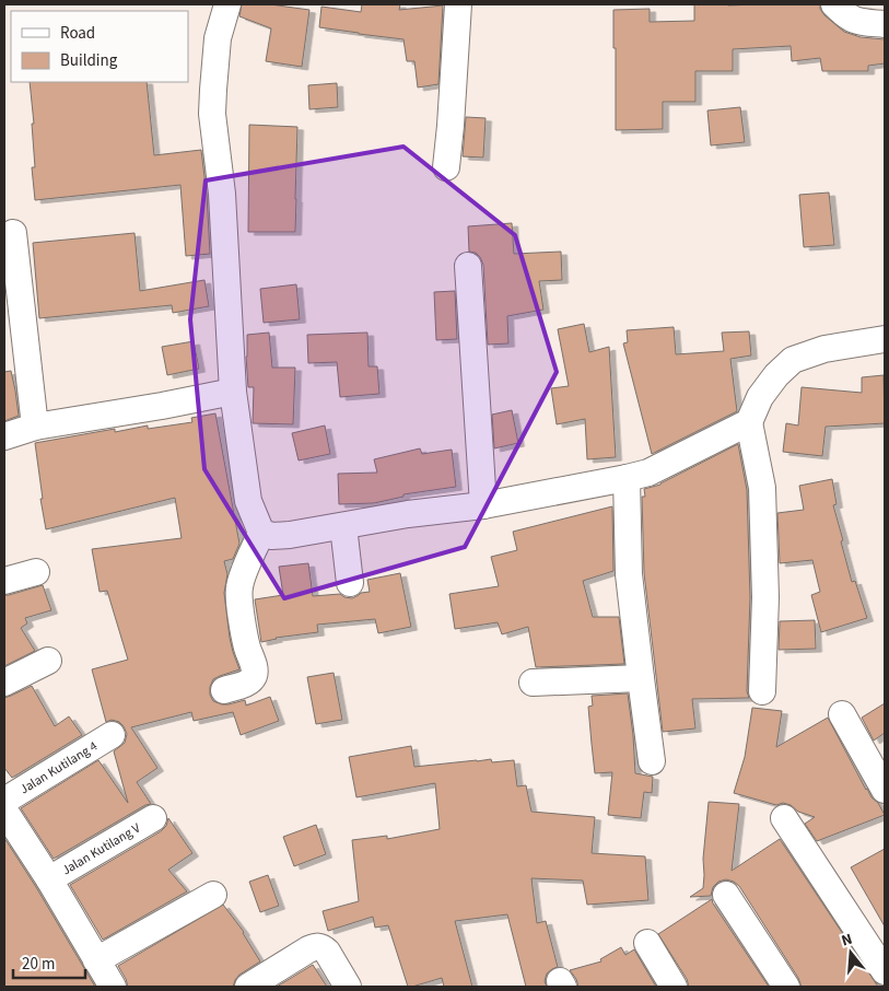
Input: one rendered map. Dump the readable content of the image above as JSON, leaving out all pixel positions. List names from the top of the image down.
{
  "streets": {
    "street": ["Jalan Kutilang 4", "Jalan Kutilang V"]
  },
  "legend": ["Road", "Building"],
  "scale_bar": "20 m",
  "north": "top"
}
